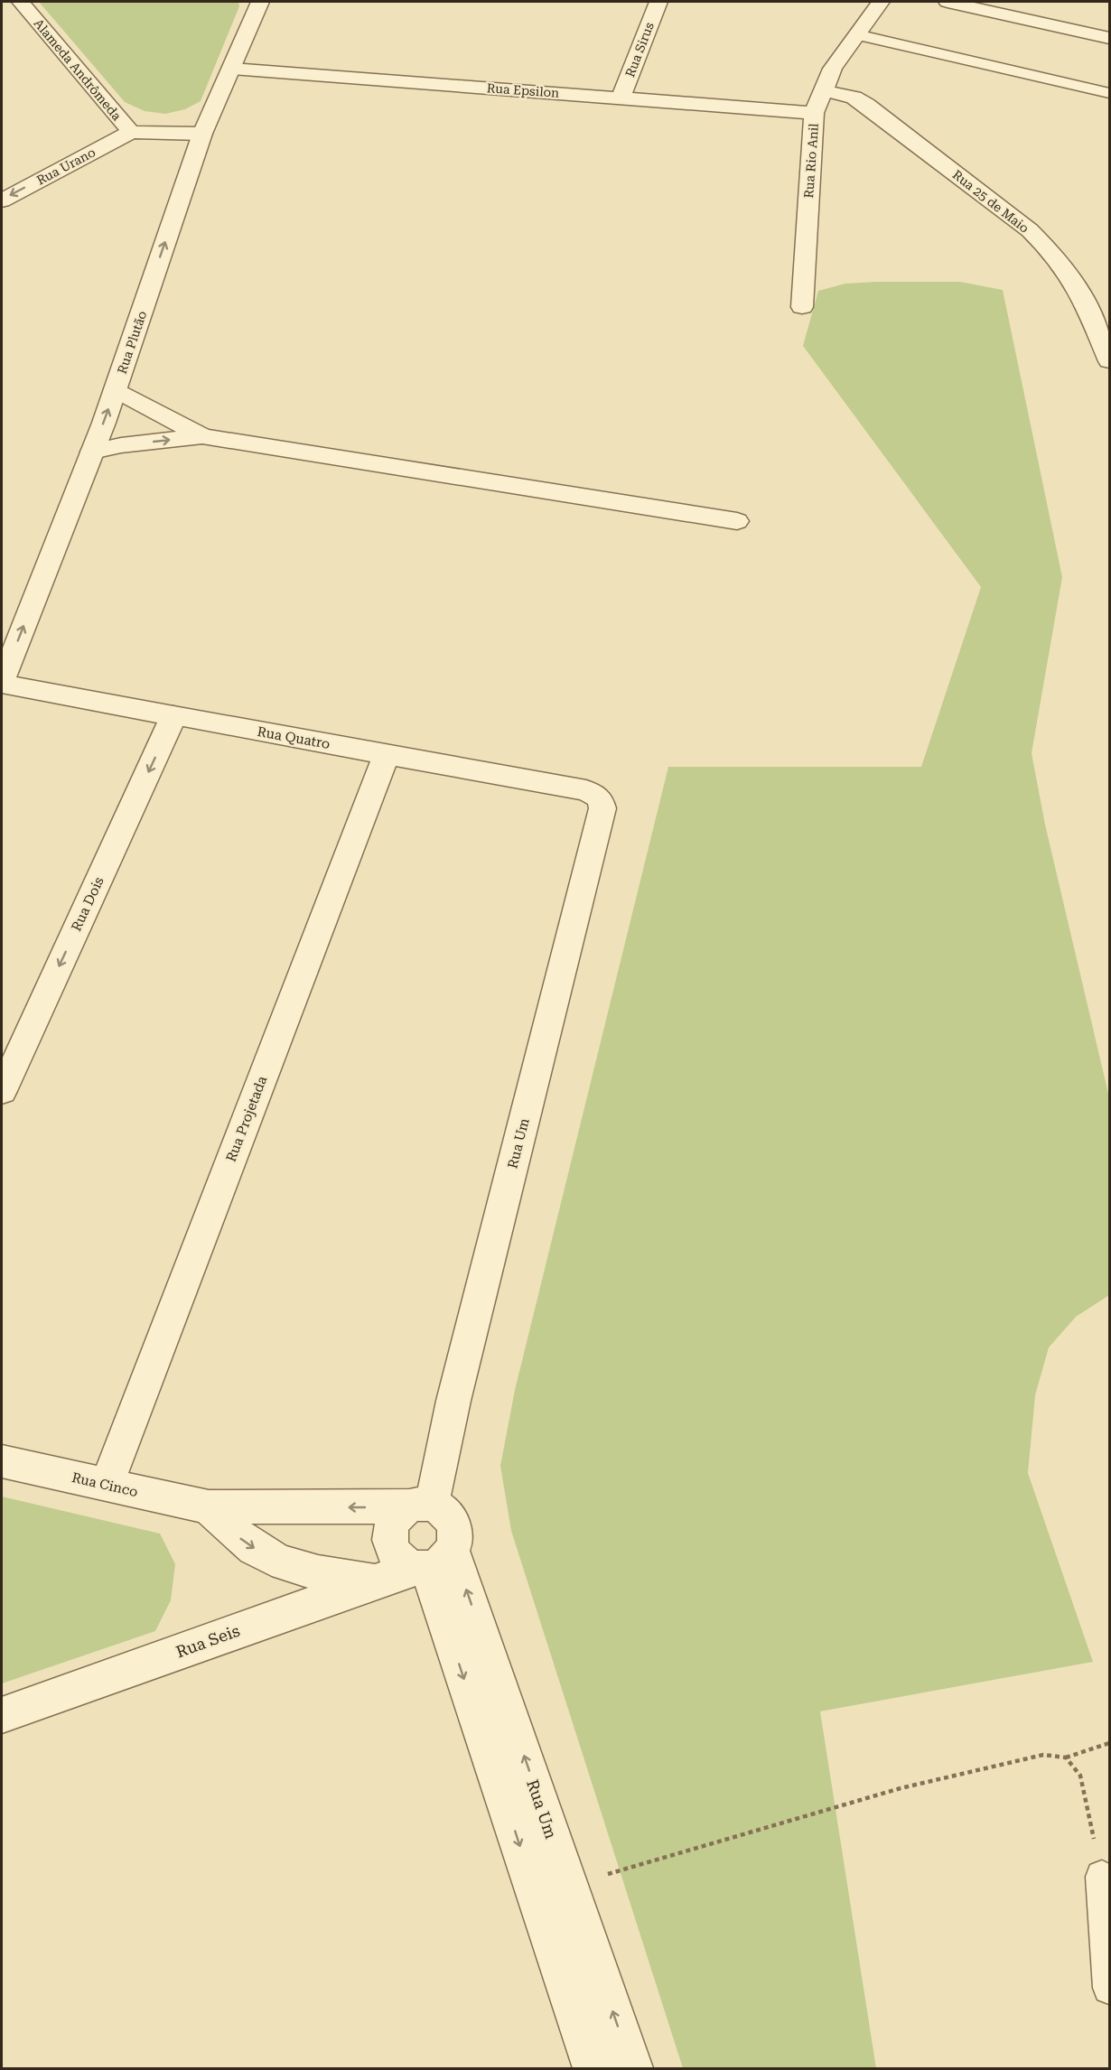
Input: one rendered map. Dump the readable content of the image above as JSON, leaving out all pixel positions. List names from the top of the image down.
{
  "streets": {
    "street": [
      "Rua Sirus",
      "Alameda Andrômeda",
      "Rua Epsilon",
      "Rua Rio Anil",
      "Rua Urano",
      "Rua 25 de Maio",
      "Rua Plutão",
      "Rua Quatro",
      "Rua Dois",
      "Rua Projetada",
      "Rua Um",
      "Rua Cinco",
      "Rua Seis"
    ]
  },
  "crossings": [
    ["Rua Sirus", "Rua Epsilon"],
    ["Alameda Andrômeda", "Rua Urano"],
    ["Alameda Andrômeda", "Rua Plutão"],
    ["Rua Epsilon", "Rua Rio Anil"],
    ["Rua Epsilon", "Rua Plutão"],
    ["Rua Rio Anil", "Rua 25 de Maio"],
    ["Rua Plutão", "Rua Quatro"],
    ["Rua Quatro", "Rua Dois"],
    ["Rua Quatro", "Rua Projetada"],
    ["Rua Quatro", "Rua Um"],
    ["Rua Projetada", "Rua Cinco"],
    ["Rua Um", "Rua Cinco"],
    ["Rua Um", "Rua Seis"],
    ["Rua Cinco", "Rua Seis"]
  ],
  "one_way": [
    "Rua Urano",
    "Rua Plutão",
    "Rua Dois",
    "Rua Cinco"
  ]
}
